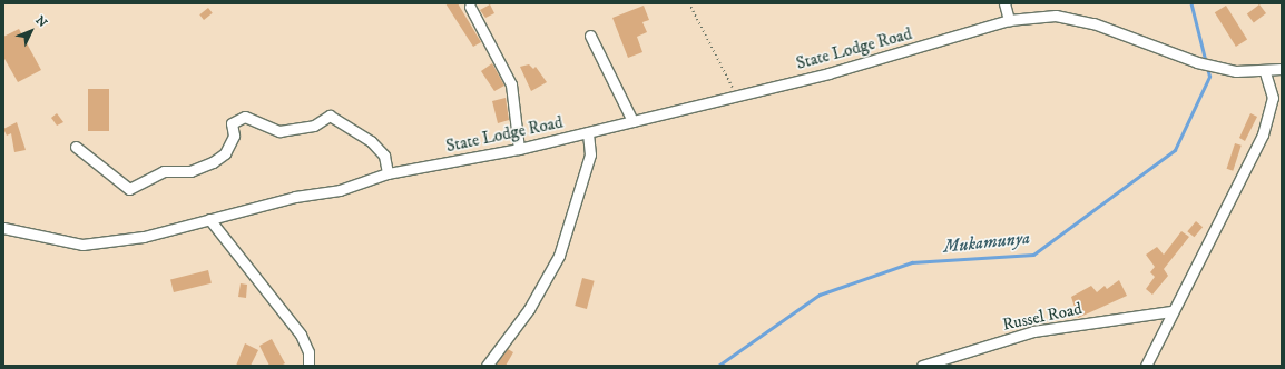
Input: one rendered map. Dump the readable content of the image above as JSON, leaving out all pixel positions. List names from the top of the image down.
{
  "streets": {
    "street": ["State Lodge Road", "Russel Road"]
  },
  "water": ["Mukamunya"],
  "north": "top right"
}
